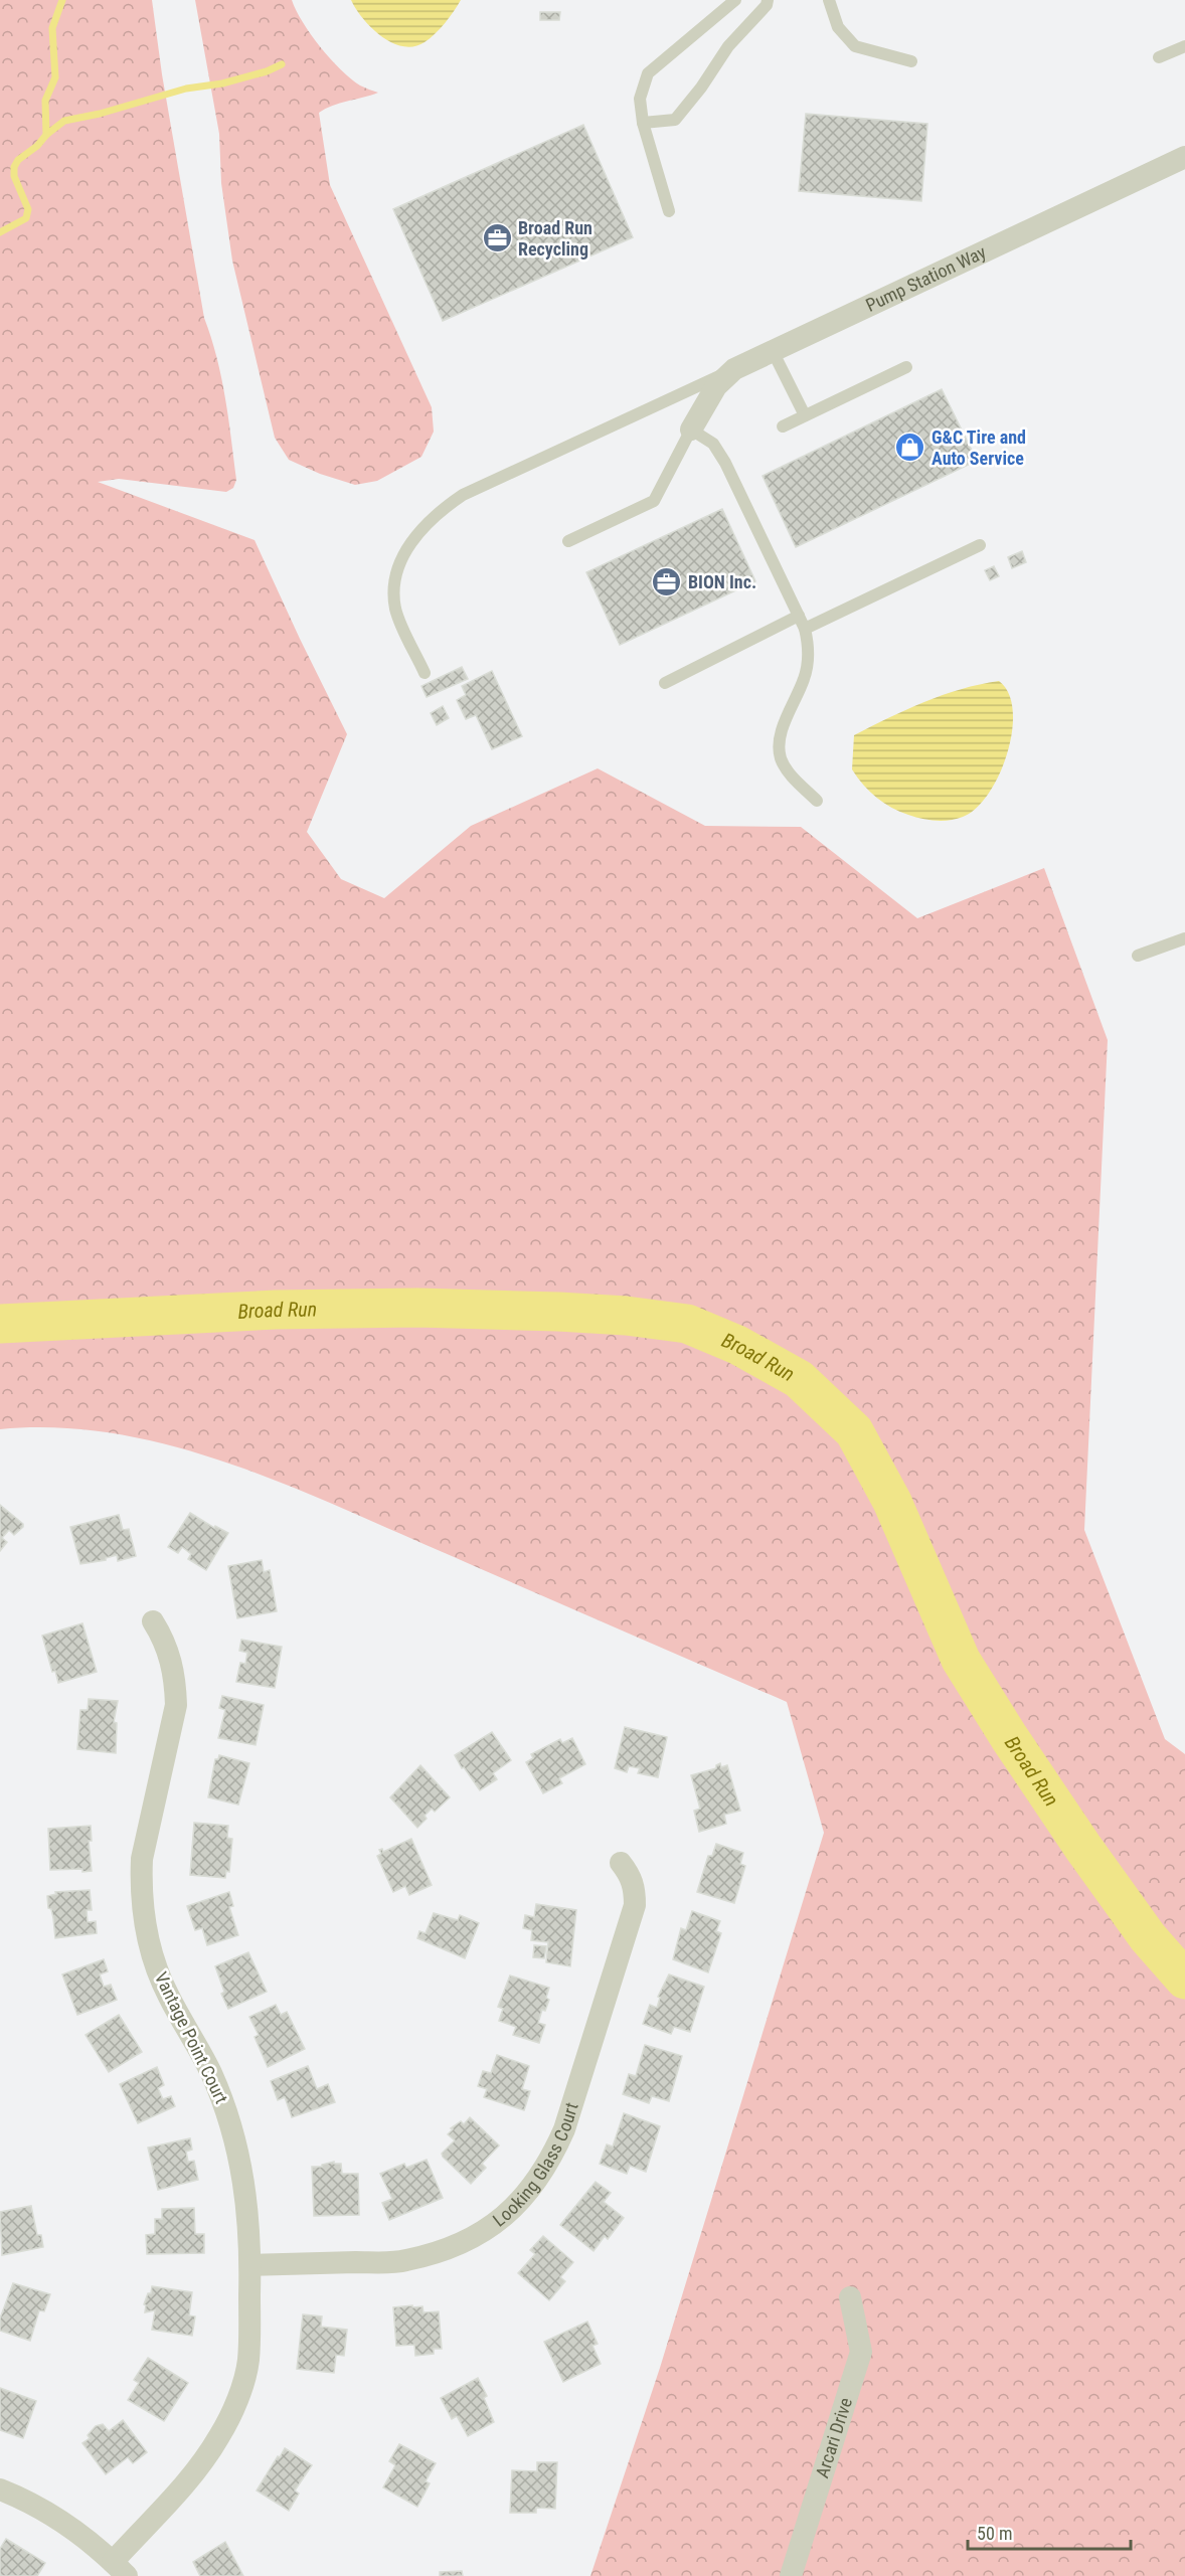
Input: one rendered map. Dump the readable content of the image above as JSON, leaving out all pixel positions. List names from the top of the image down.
{
  "streets": {
    "street": [
      "Pump Station Way",
      "Vantage Point Court",
      "Looking Glass Court",
      "Arcari Drive"
    ]
  },
  "crossings": [
    ["Vantage Point Court", "Looking Glass Court"]
  ],
  "water": ["Broad Run"],
  "places": {
    "office": ["Broad Run Recycling", "BION Inc."],
    "shop": ["G&C Tire and Auto Service"]
  },
  "scale_bar": "50 m"
}
